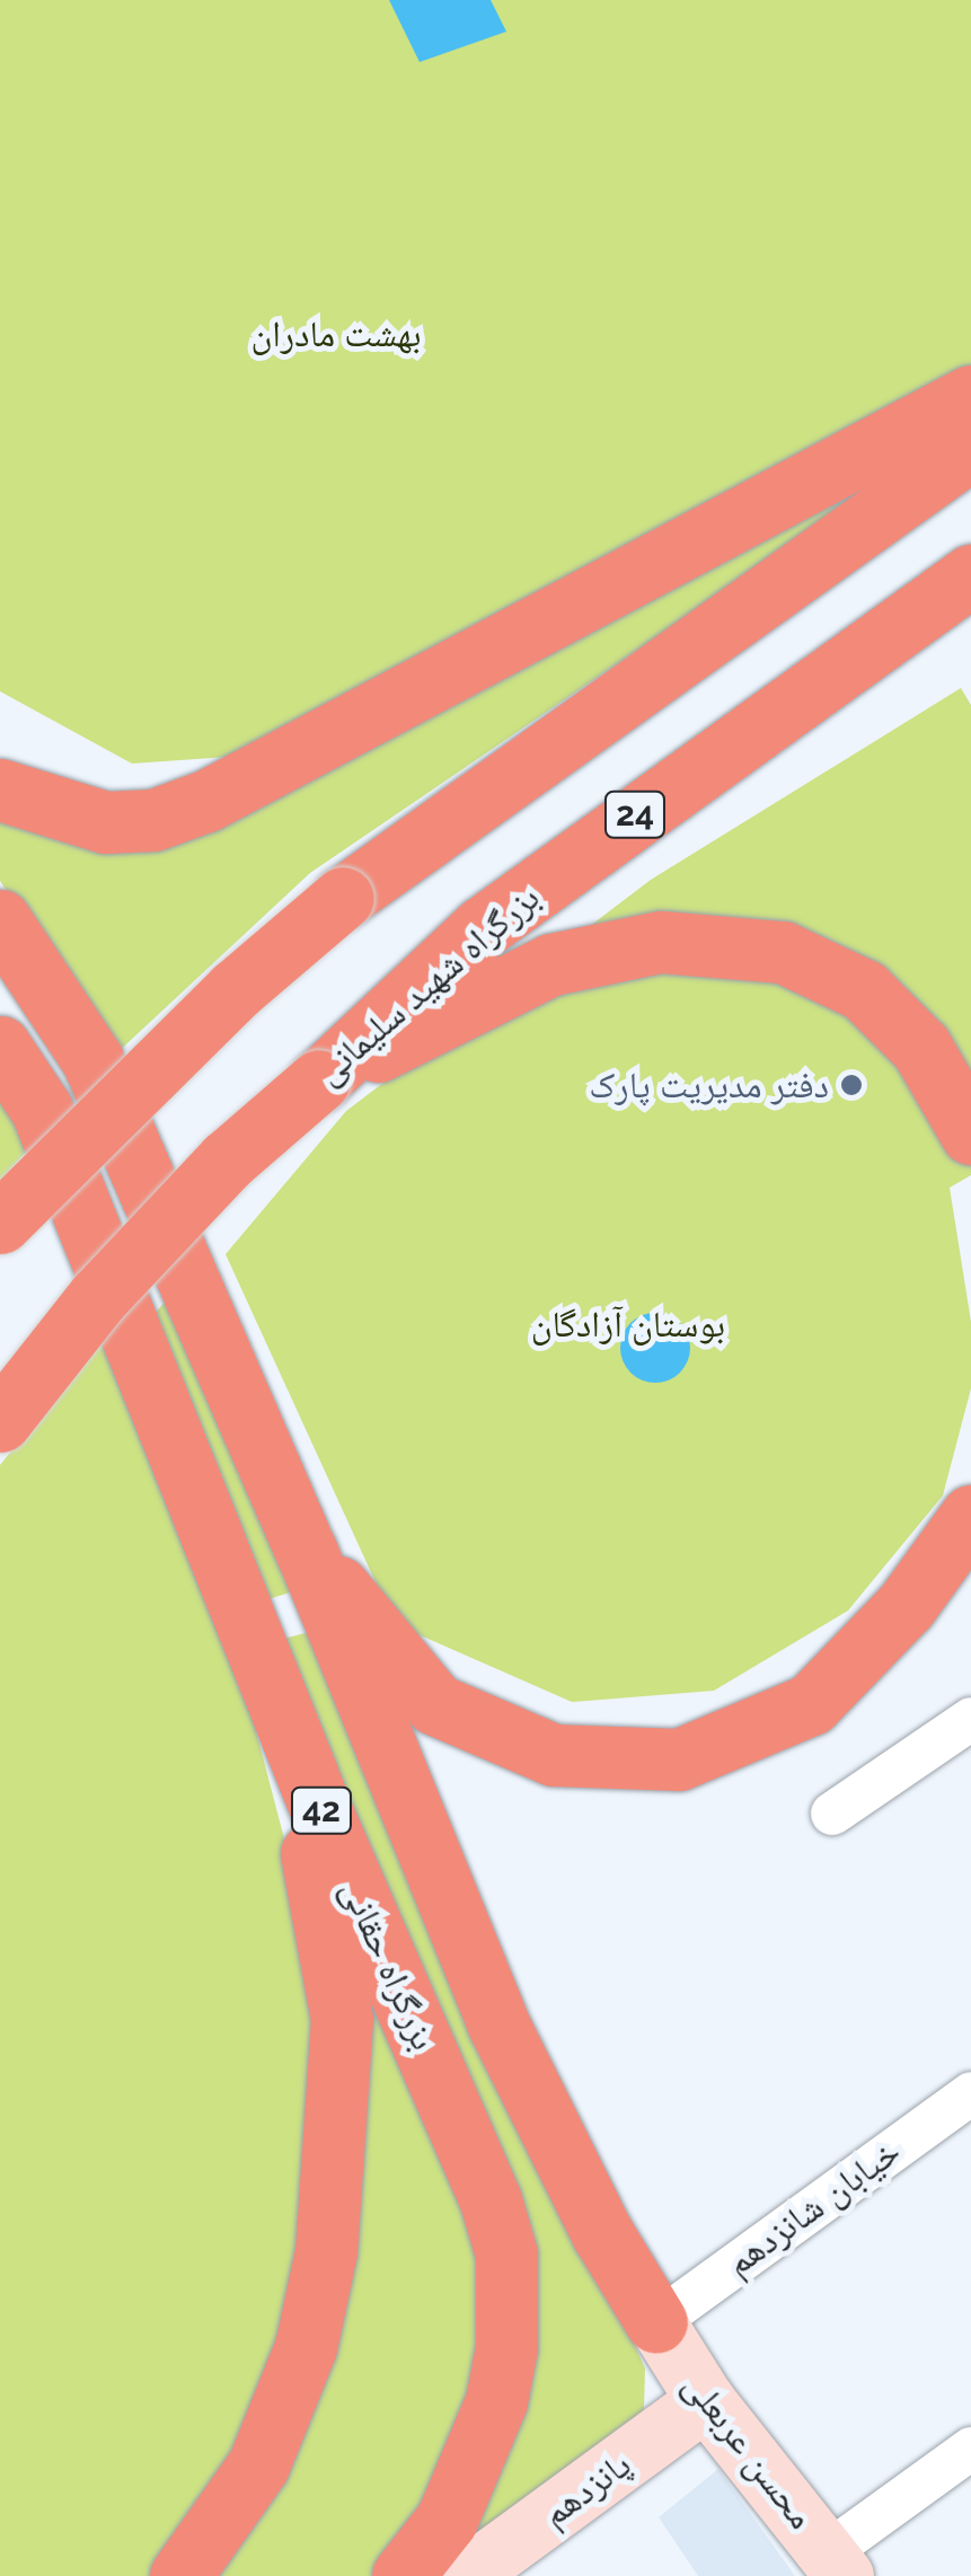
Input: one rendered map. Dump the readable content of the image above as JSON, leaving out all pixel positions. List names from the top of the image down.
{
  "streets": {
    "highway": [
      "24",
      "بزرگراه شهید سلیمانی",
      "42",
      "بزرگراه حقانی"
    ],
    "main road": ["محسن عربعلی", "پانزدهم"],
    "street": ["خیابان شانزدهم"]
  },
  "crossings": [
    ["بزرگراه حقانی", "خیابان شانزدهم"],
    ["بزرگراه حقانی", "محسن عربعلی"],
    ["خیابان شانزدهم", "محسن عربعلی"],
    ["محسن عربعلی", "پانزدهم"]
  ],
  "parks": ["بهشت مادران", "بوستان آزادگان"],
  "places": ["دفتر مدیریت پارک"]
}
